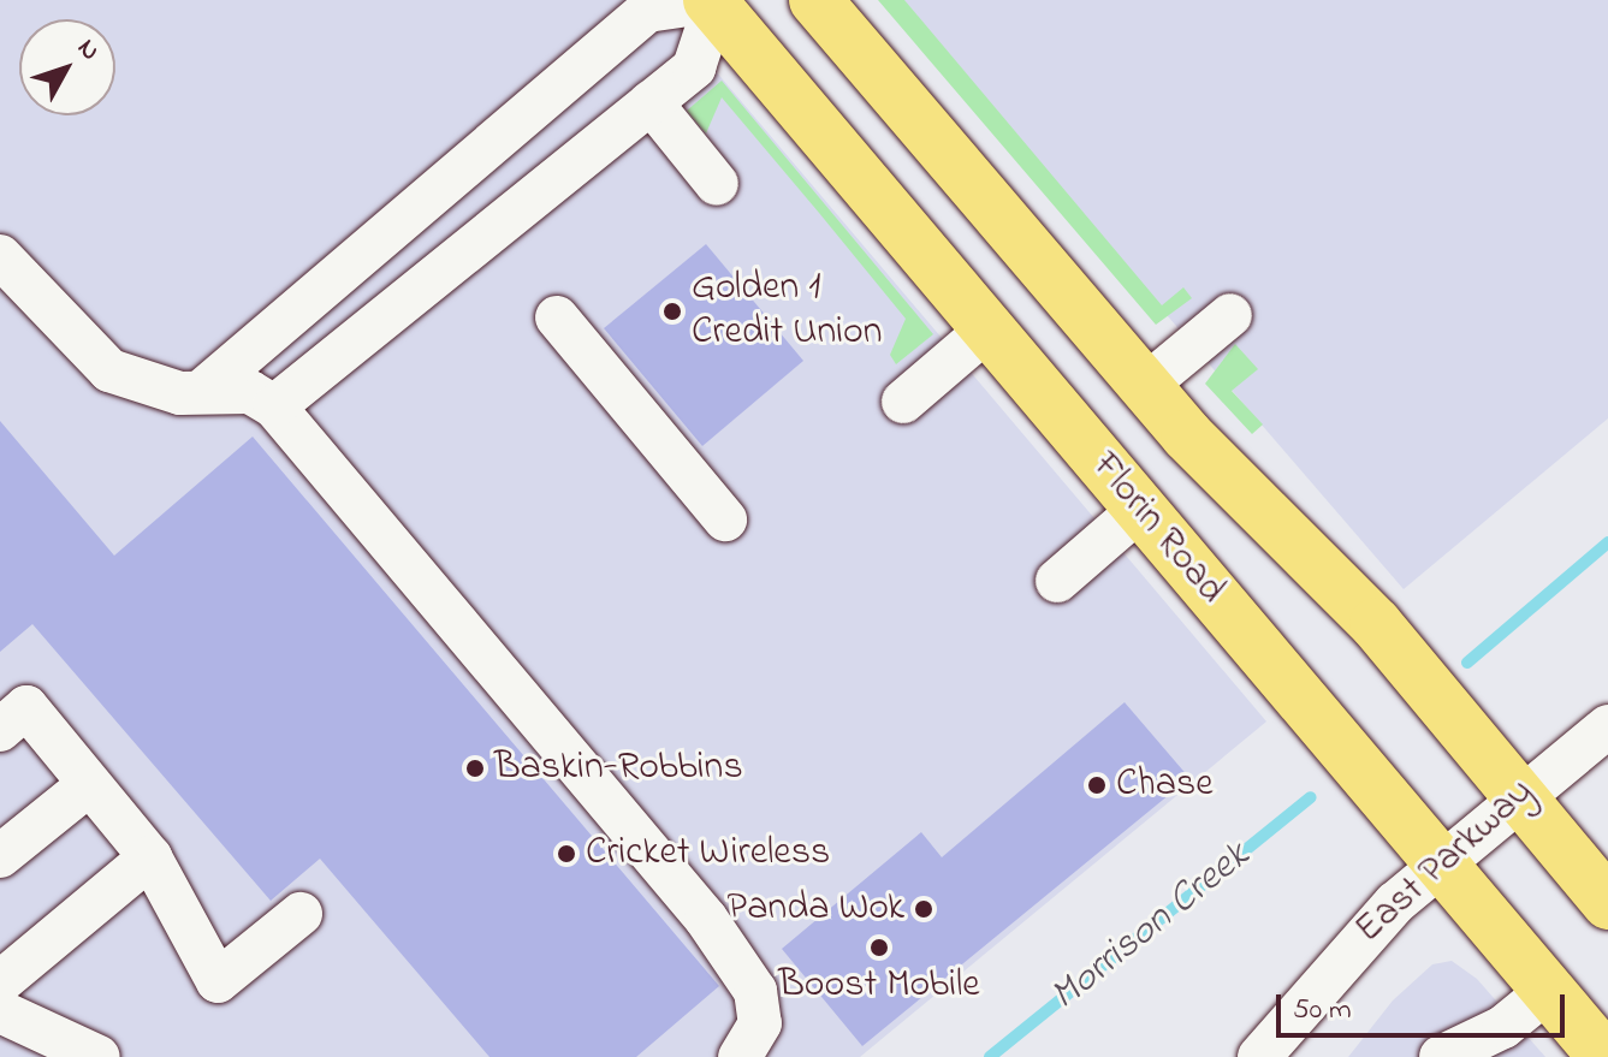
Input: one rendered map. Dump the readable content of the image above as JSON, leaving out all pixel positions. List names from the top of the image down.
{
  "streets": {
    "main road": ["Florin Road"],
    "street": ["East Parkway"]
  },
  "crossings": [
    ["Florin Road", "East Parkway"]
  ],
  "water": ["Morrison Creek"],
  "places": [
    "Golden 1 Credit Union",
    "Baskin-Robbins",
    "Chase",
    "Cricket Wireless",
    "Panda Wok",
    "Boost Mobile"
  ],
  "scale_bar": "50 m",
  "north": "top right"
}
